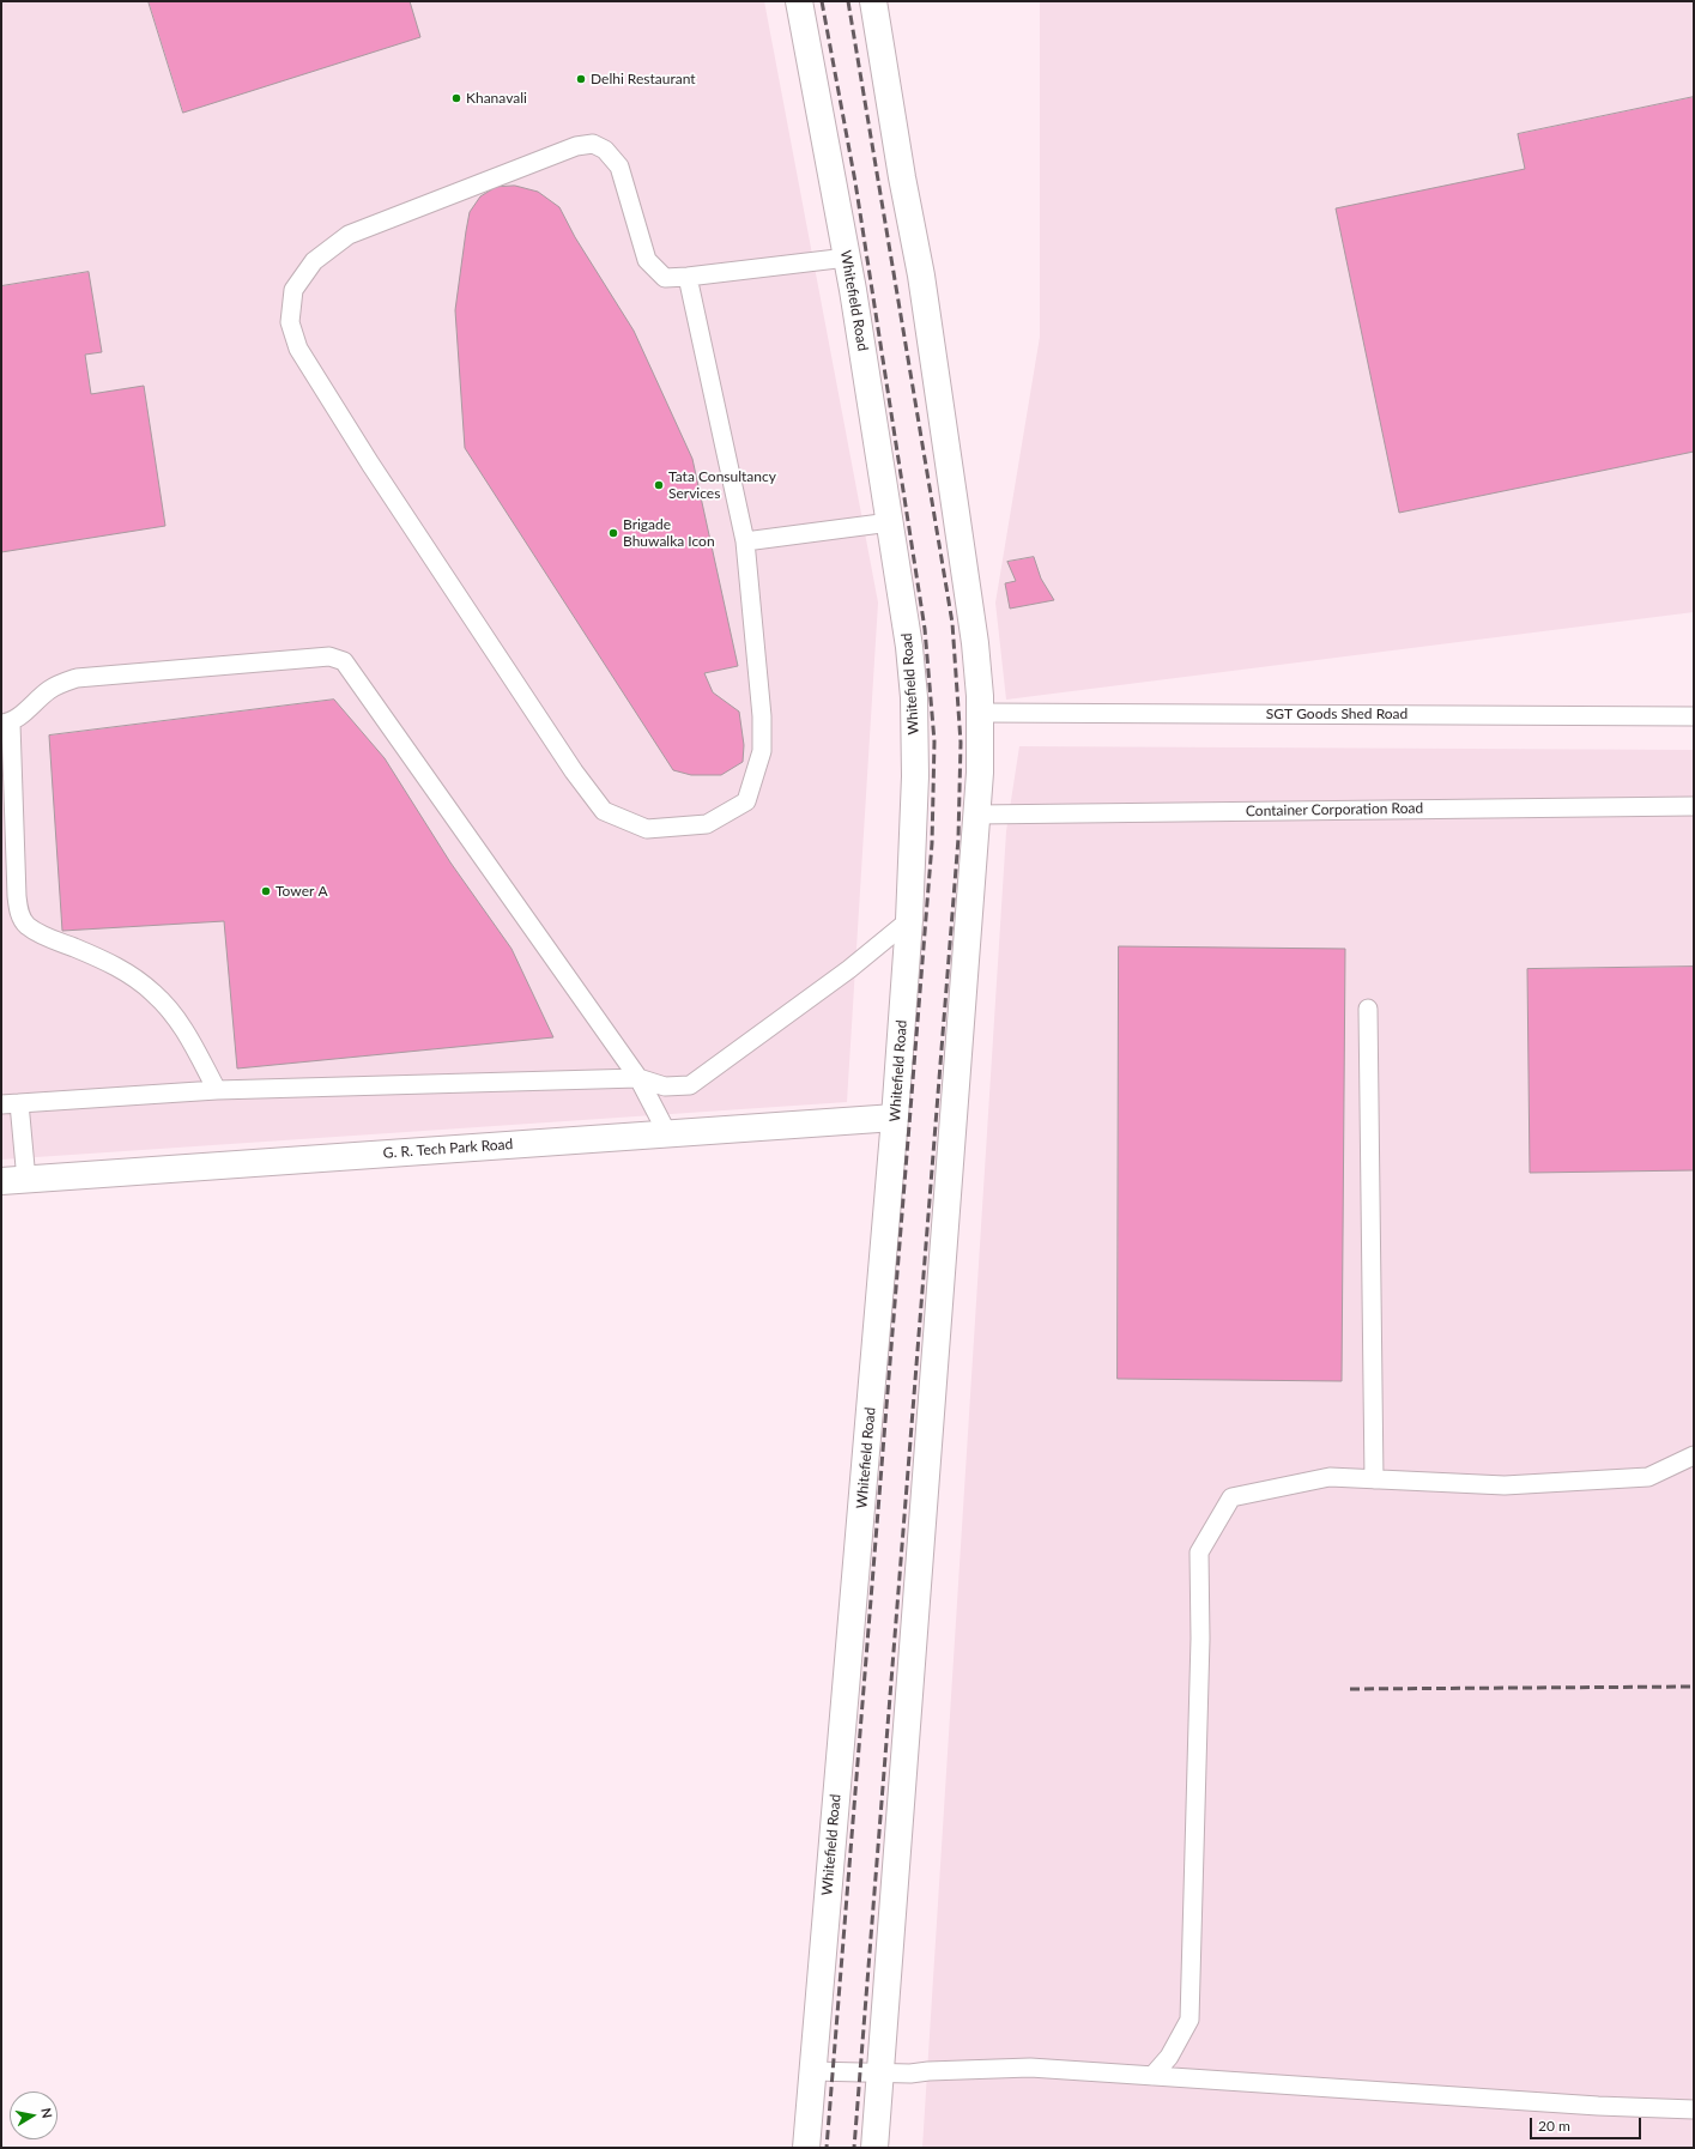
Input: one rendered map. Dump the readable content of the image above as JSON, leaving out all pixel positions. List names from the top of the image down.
{
  "streets": {
    "main road": ["Whitefield Road", "G. R. Tech Park Road"],
    "lane": ["SGT Goods Shed Road", "Container Corporation Road"]
  },
  "crossings": [
    ["Whitefield Road", "G. R. Tech Park Road"]
  ],
  "places": [
    "Delhi Restaurant",
    "Khanavali",
    "Tata Consultancy Services",
    "Brigade Bhuwalka Icon",
    "Tower A"
  ],
  "scale_bar": "20 m",
  "north": "right"
}
